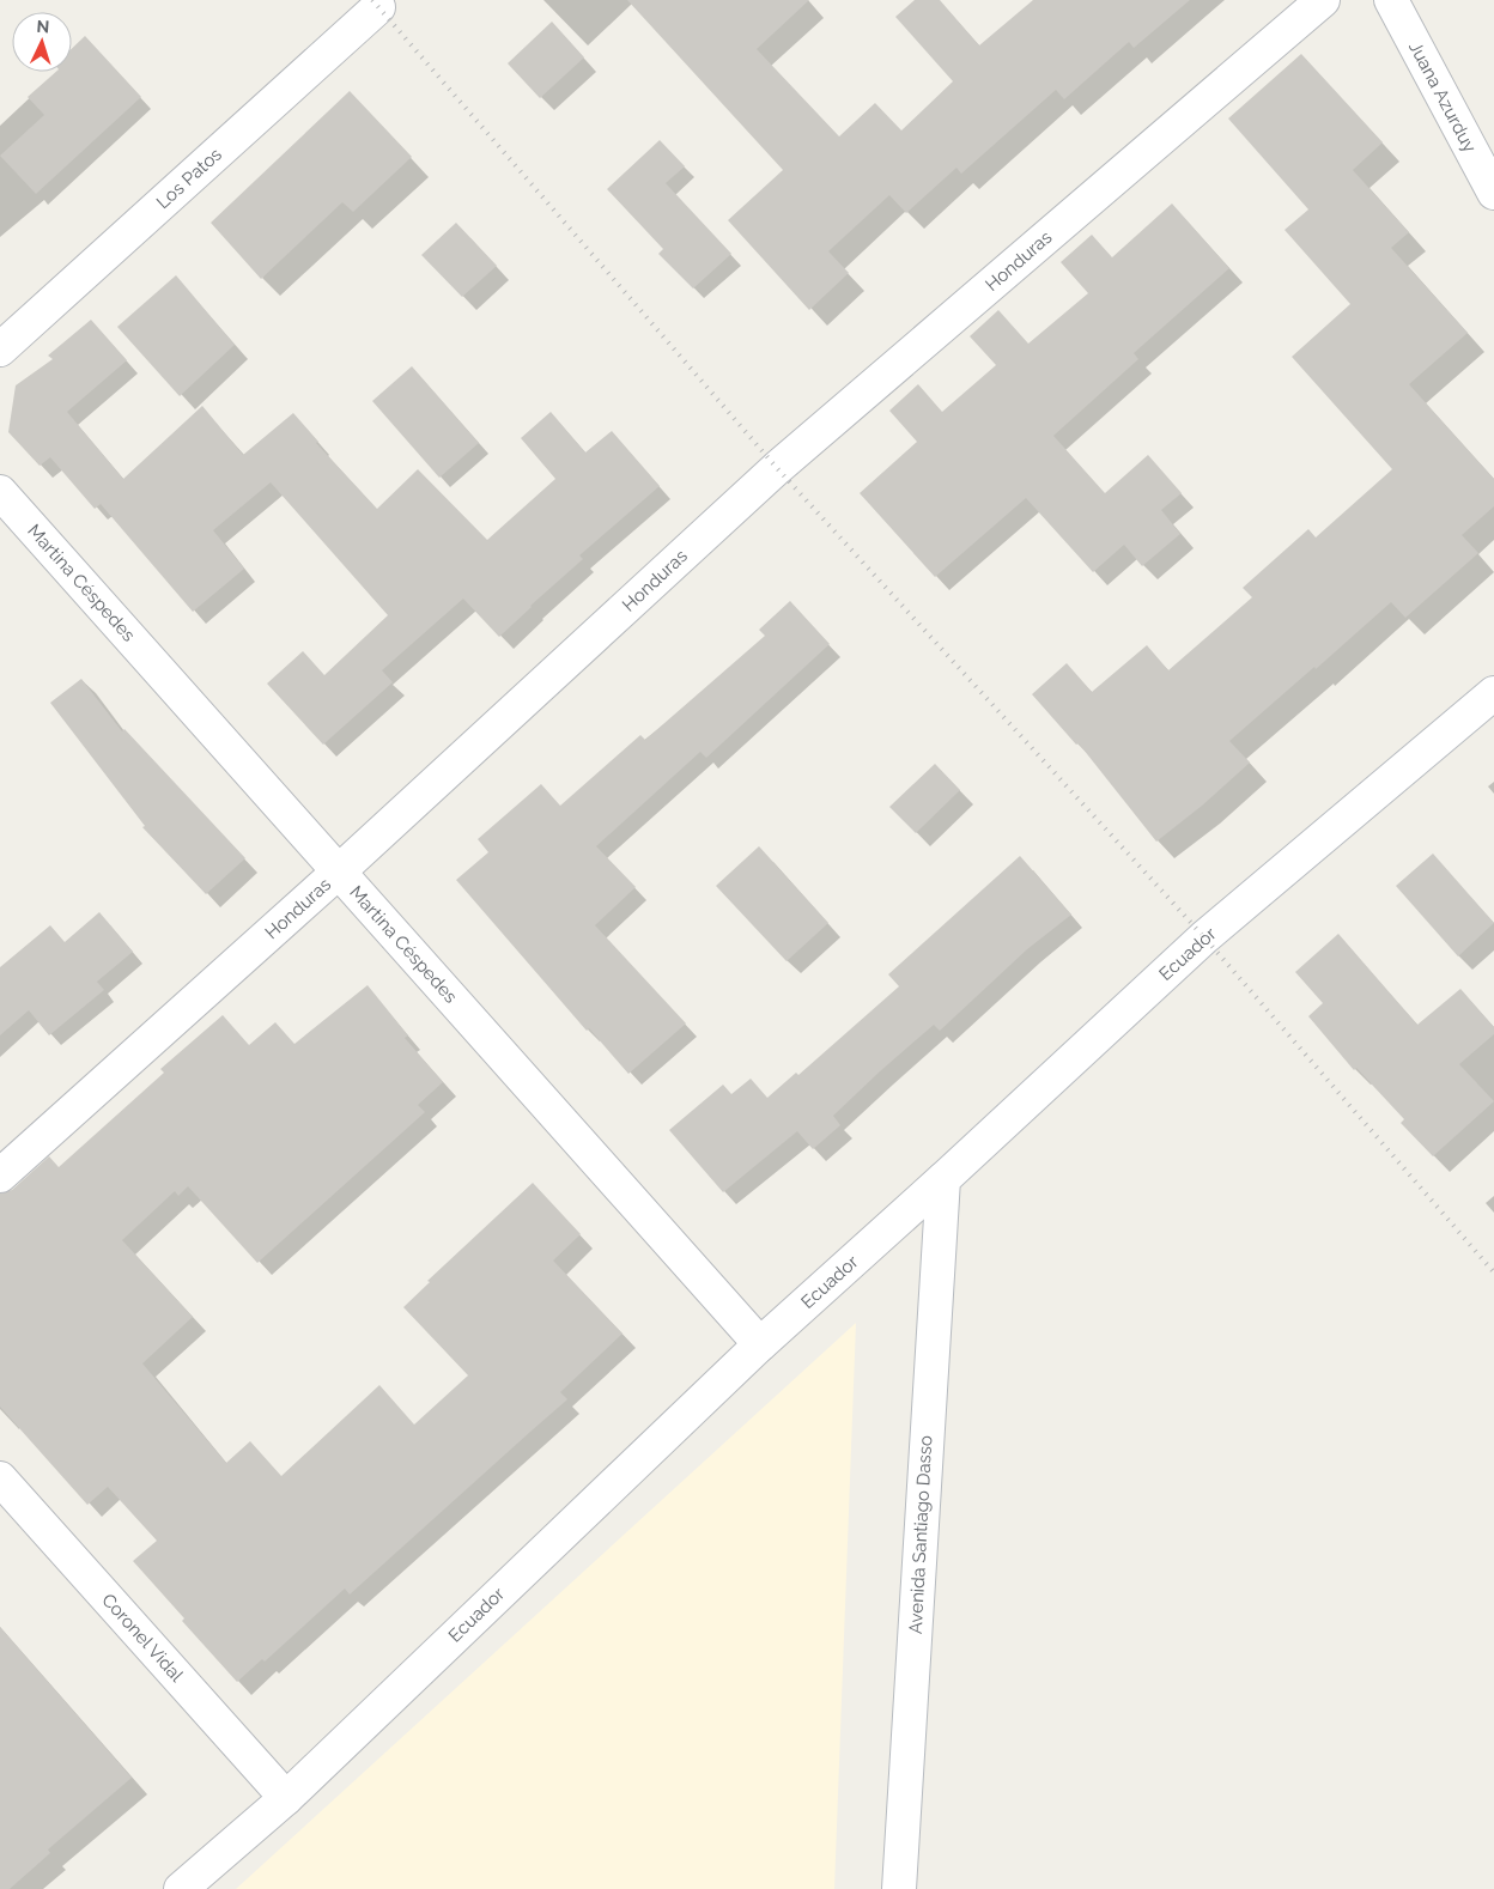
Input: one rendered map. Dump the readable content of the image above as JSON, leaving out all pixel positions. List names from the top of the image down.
{
  "streets": {
    "street": [
      "Juana Azurduy",
      "Los Patos",
      "Honduras",
      "Martina Céspedes",
      "Ecuador",
      "Avenida Santiago Dasso",
      "Coronel Vidal"
    ]
  },
  "crossings": [
    ["Honduras", "Martina Céspedes"],
    ["Martina Céspedes", "Ecuador"],
    ["Ecuador", "Avenida Santiago Dasso"],
    ["Ecuador", "Coronel Vidal"]
  ],
  "north": "top"
}
